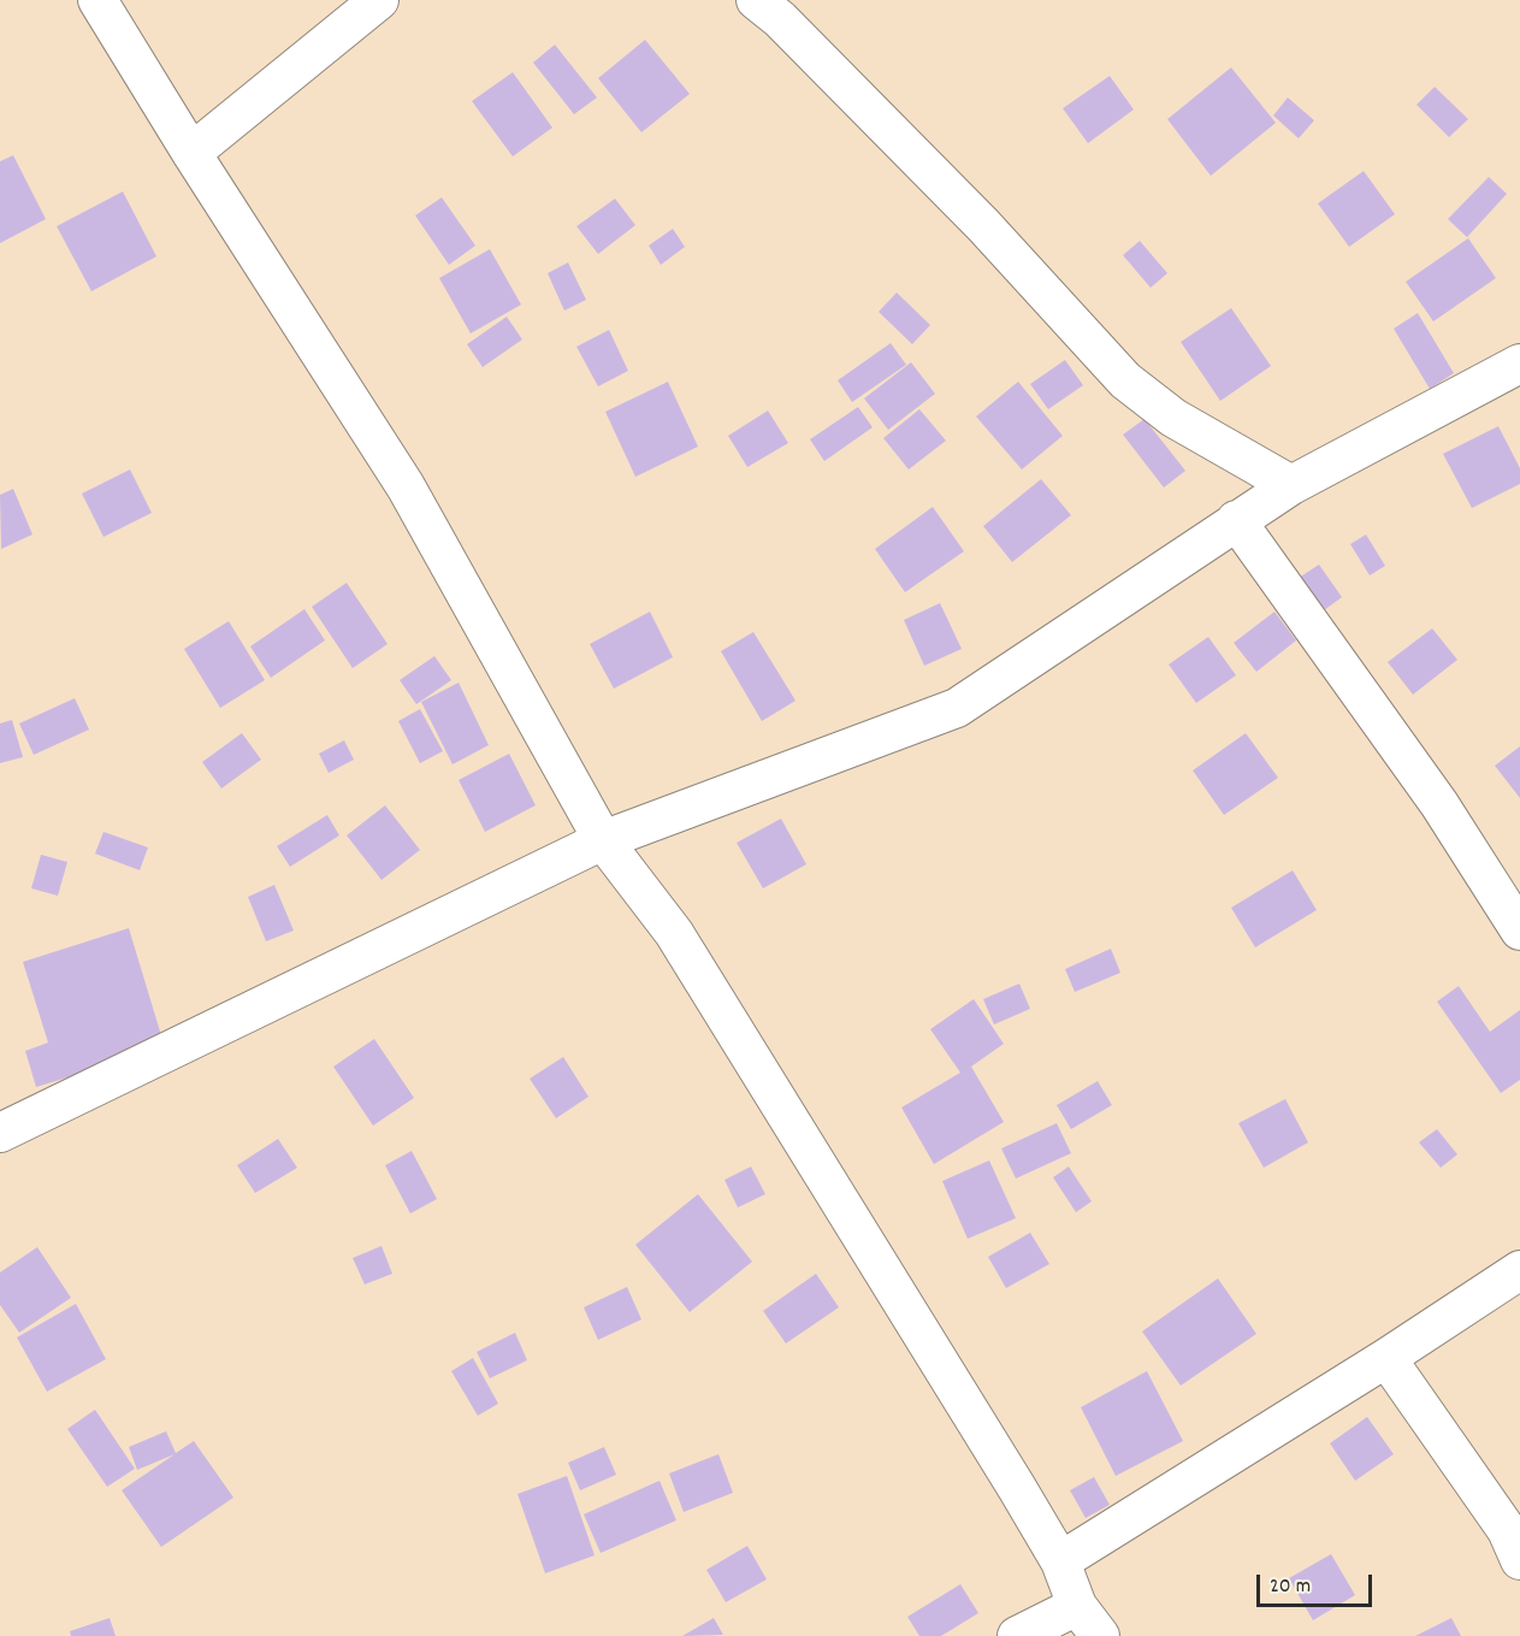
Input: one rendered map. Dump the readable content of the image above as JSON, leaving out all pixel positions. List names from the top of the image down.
{
  "scale_bar": "20 m"
}
